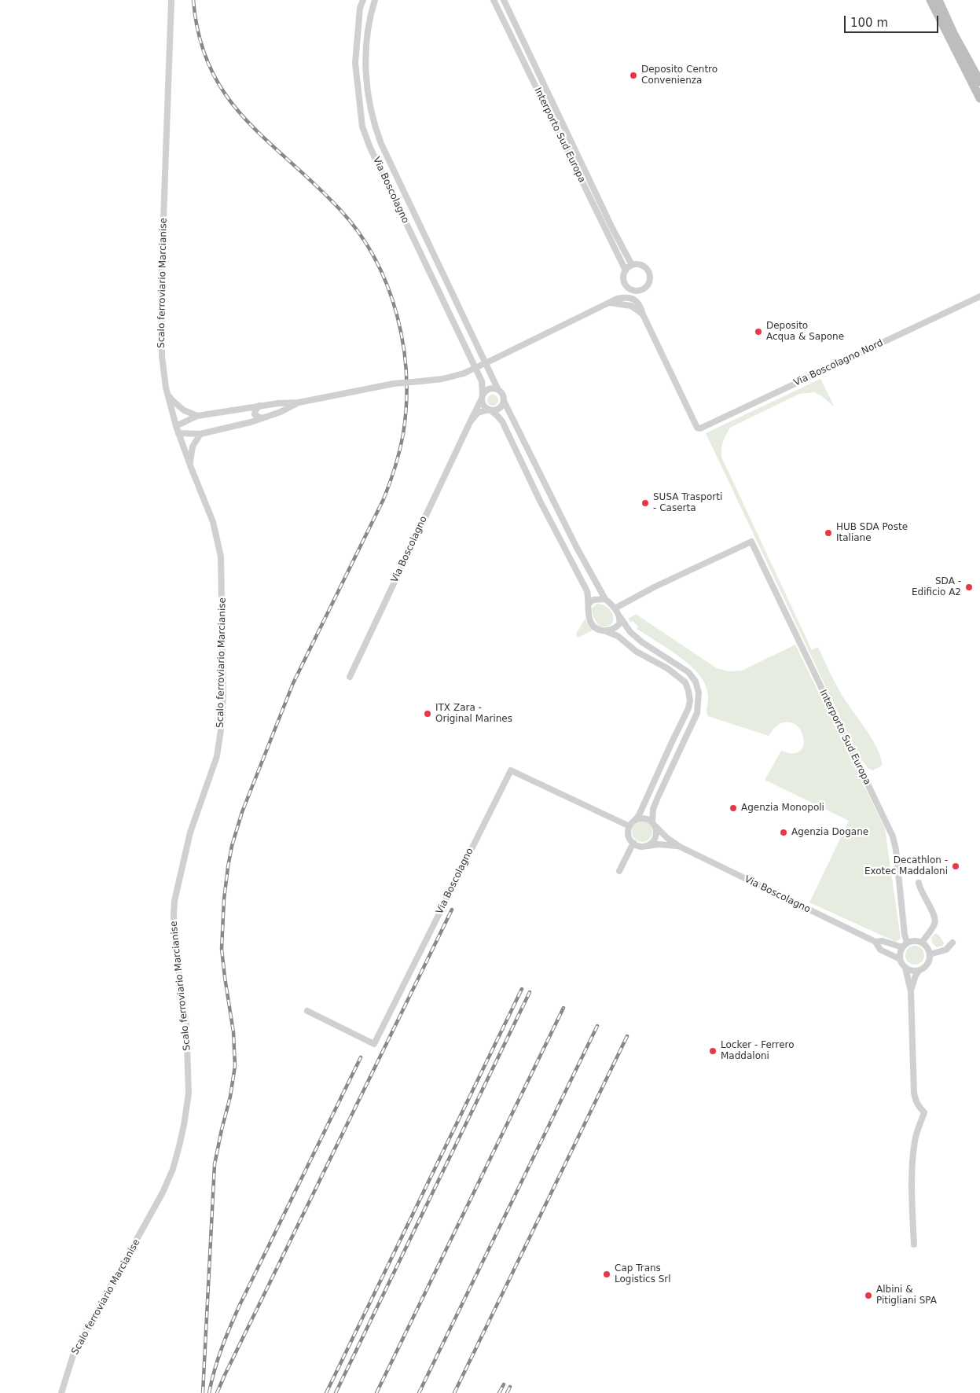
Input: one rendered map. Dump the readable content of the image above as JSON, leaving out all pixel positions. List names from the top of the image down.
{
  "streets": {
    "street": [
      "Interporto Sud Europa",
      "Via Boscolagno",
      "Scalo ferroviario Marcianise",
      "Via Boscolagno Nord"
    ]
  },
  "crossings": [
    ["Interporto Sud Europa", "Via Boscolagno"]
  ],
  "places": [
    "Deposito Centro Convenienza",
    "Deposito Acqua & Sapone",
    "SUSA Trasporti - Caserta",
    "HUB SDA Poste Italiane",
    "SDA - Edificio A2",
    "ITX Zara - Original Marines",
    "Agenzia Monopoli",
    "Agenzia Dogane",
    "Decathlon - Exotec Maddaloni",
    "Locker - Ferrero Maddaloni",
    "Cap Trans Logistics Srl",
    "Albini & Pitigliani SPA"
  ],
  "scale_bar": "100 m"
}
